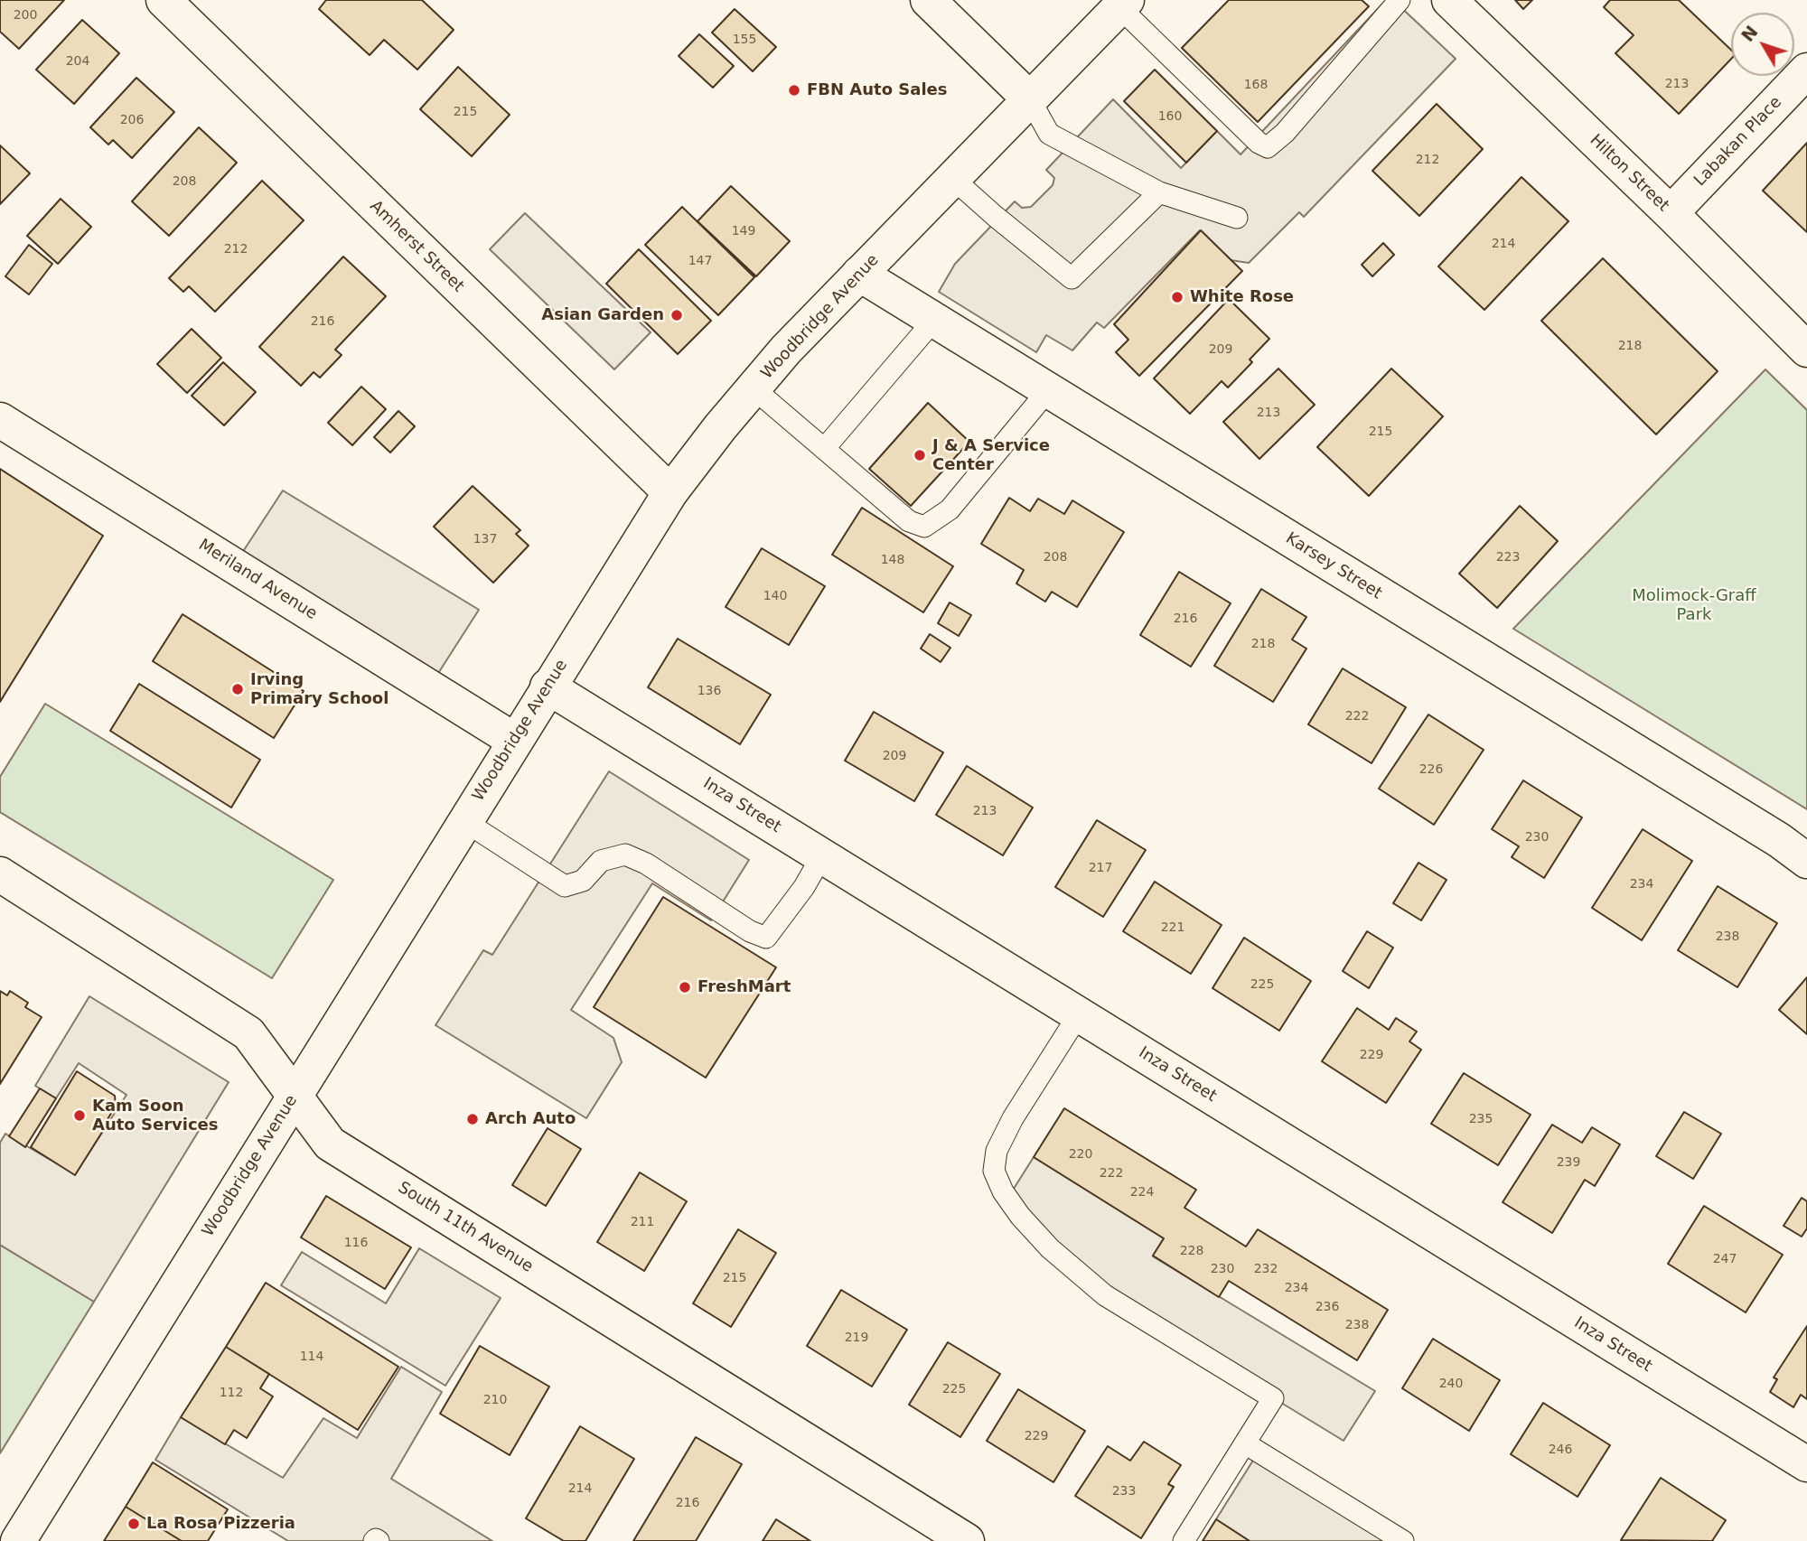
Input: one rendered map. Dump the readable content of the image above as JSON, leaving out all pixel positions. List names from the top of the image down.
{
  "streets": {
    "street": [
      "Labakan Place",
      "Hilton Street",
      "Amherst Street",
      "Woodbridge Avenue",
      "Karsey Street",
      "Meriland Avenue",
      "Inza Street",
      "South 11th Avenue"
    ]
  },
  "crossings": [
    ["Labakan Place", "Hilton Street"],
    ["Amherst Street", "Woodbridge Avenue"],
    ["Woodbridge Avenue", "Karsey Street"],
    ["Woodbridge Avenue", "Meriland Avenue"],
    ["Woodbridge Avenue", "Inza Street"],
    ["Woodbridge Avenue", "South 11th Avenue"]
  ],
  "parks": ["Molimock-Graff Park"],
  "places": [
    "FBN Auto Sales",
    "White Rose",
    "Asian Garden",
    "J & A Service Center",
    "Irving Primary School",
    "FreshMart",
    "Kam Soon Auto Services",
    "Arch Auto",
    "La Rosa Pizzeria"
  ],
  "house_numbers": [
    "200",
    "155",
    "204",
    "213",
    "168",
    "215",
    "160",
    "206",
    "212",
    "208",
    "149",
    "214",
    "212",
    "147",
    "216",
    "218",
    "209",
    "213",
    "215",
    "137",
    "208",
    "223",
    "148",
    "140",
    "216",
    "218",
    "136",
    "222",
    "209",
    "226",
    "213",
    "230",
    "217",
    "234",
    "221",
    "238",
    "225",
    "229",
    "235",
    "220",
    "239",
    "222",
    "224",
    "211",
    "116",
    "228",
    "247",
    "230",
    "232",
    "215",
    "234",
    "236",
    "238",
    "219",
    "114",
    "240",
    "225",
    "112",
    "210",
    "229",
    "246",
    "214",
    "233",
    "216"
  ],
  "north": "top left"
}
